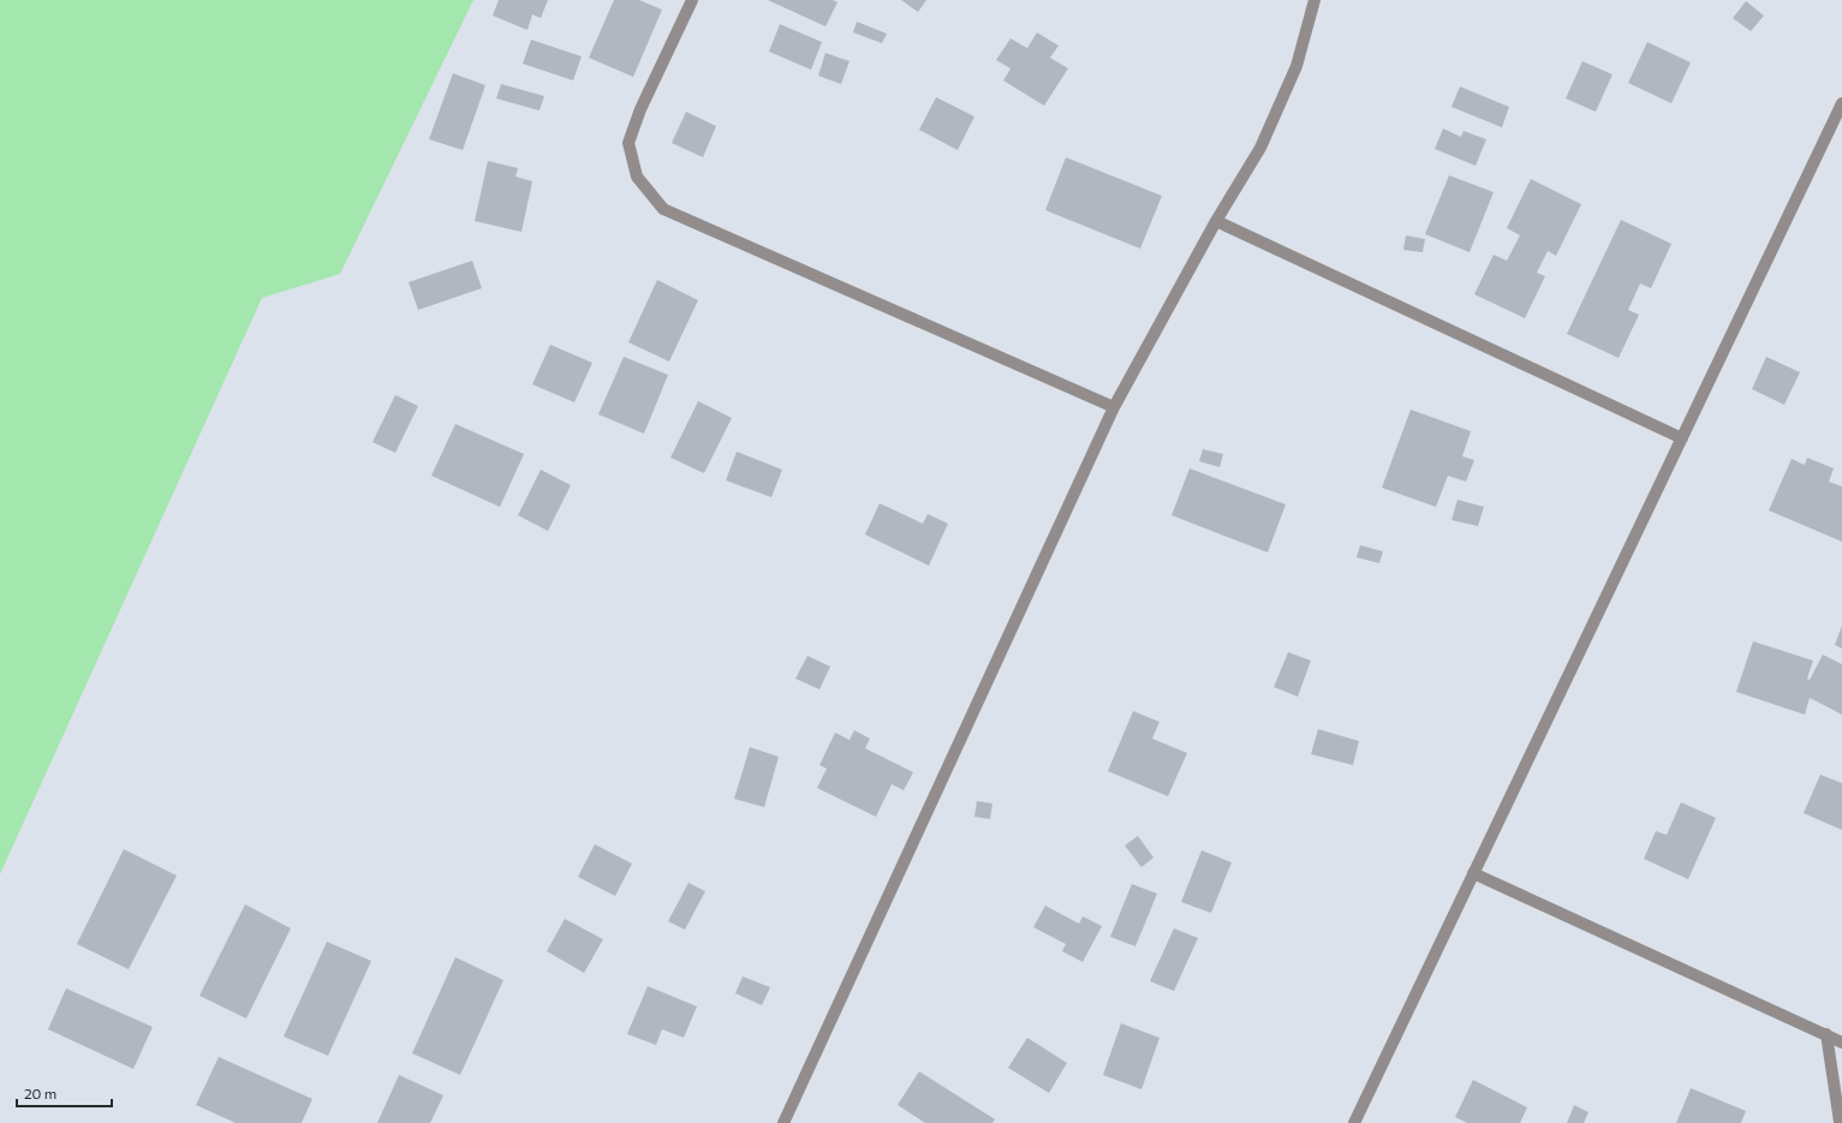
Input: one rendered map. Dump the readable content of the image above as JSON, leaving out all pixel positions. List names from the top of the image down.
{
  "scale_bar": "20 m"
}
